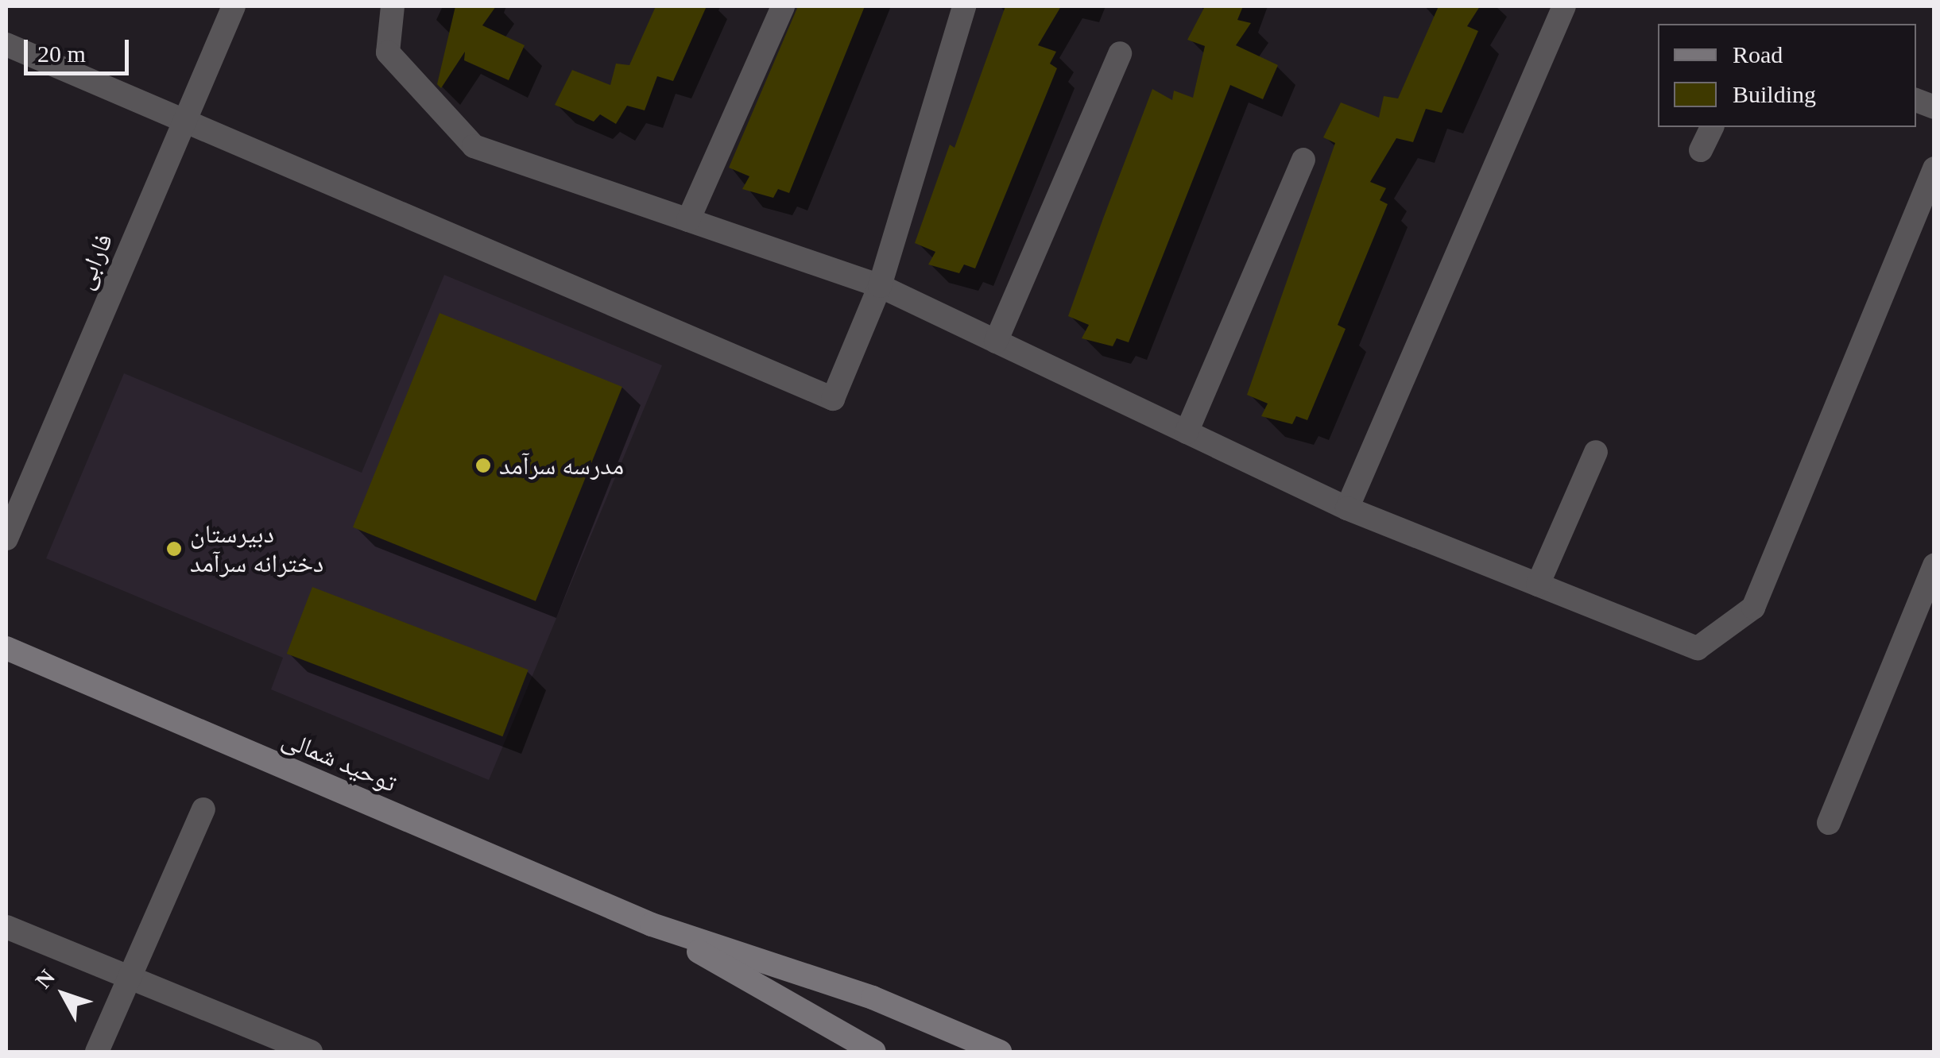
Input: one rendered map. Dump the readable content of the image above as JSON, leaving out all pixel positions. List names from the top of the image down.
{
  "streets": {
    "street": ["فارابی", "توحید شمالی"]
  },
  "places": ["مدرسه سرآمد", "دبیرستان دخترانه سرآمد"],
  "legend": ["Road", "Building"],
  "scale_bar": "20 m",
  "north": "top left"
}
